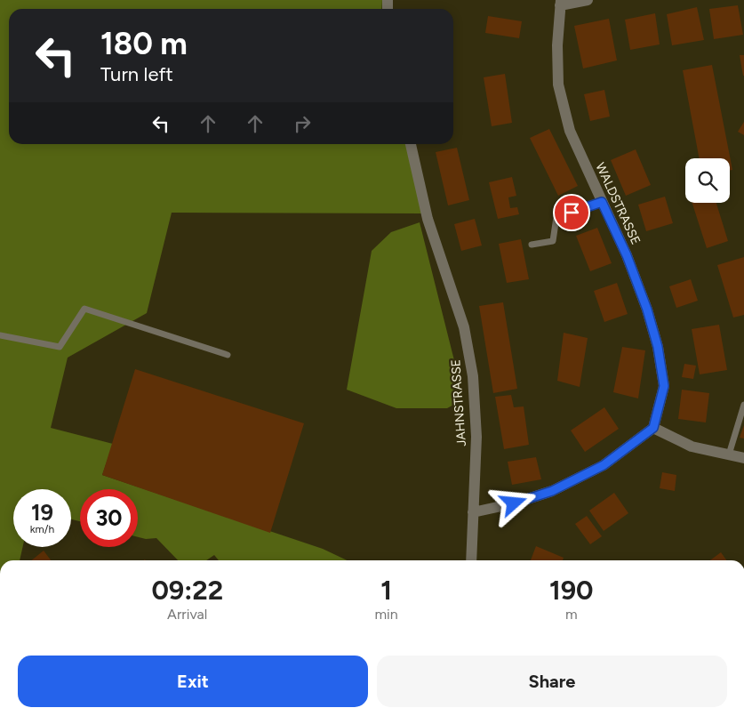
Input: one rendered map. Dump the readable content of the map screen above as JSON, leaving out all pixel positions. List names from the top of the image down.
{
  "streets": {
    "street": ["WALDSTRASSE", "JAHNSTRASSE"]
  },
  "page": {
    "turn": ["180 m", "Turn left"],
    "speed": "19 km/h",
    "limit": "30",
    "eta": [
      "09:22",
      "Arrival",
      "1",
      "min",
      "190",
      "m"
    ],
    "buttons": ["Exit", "Share"]
  }
}
